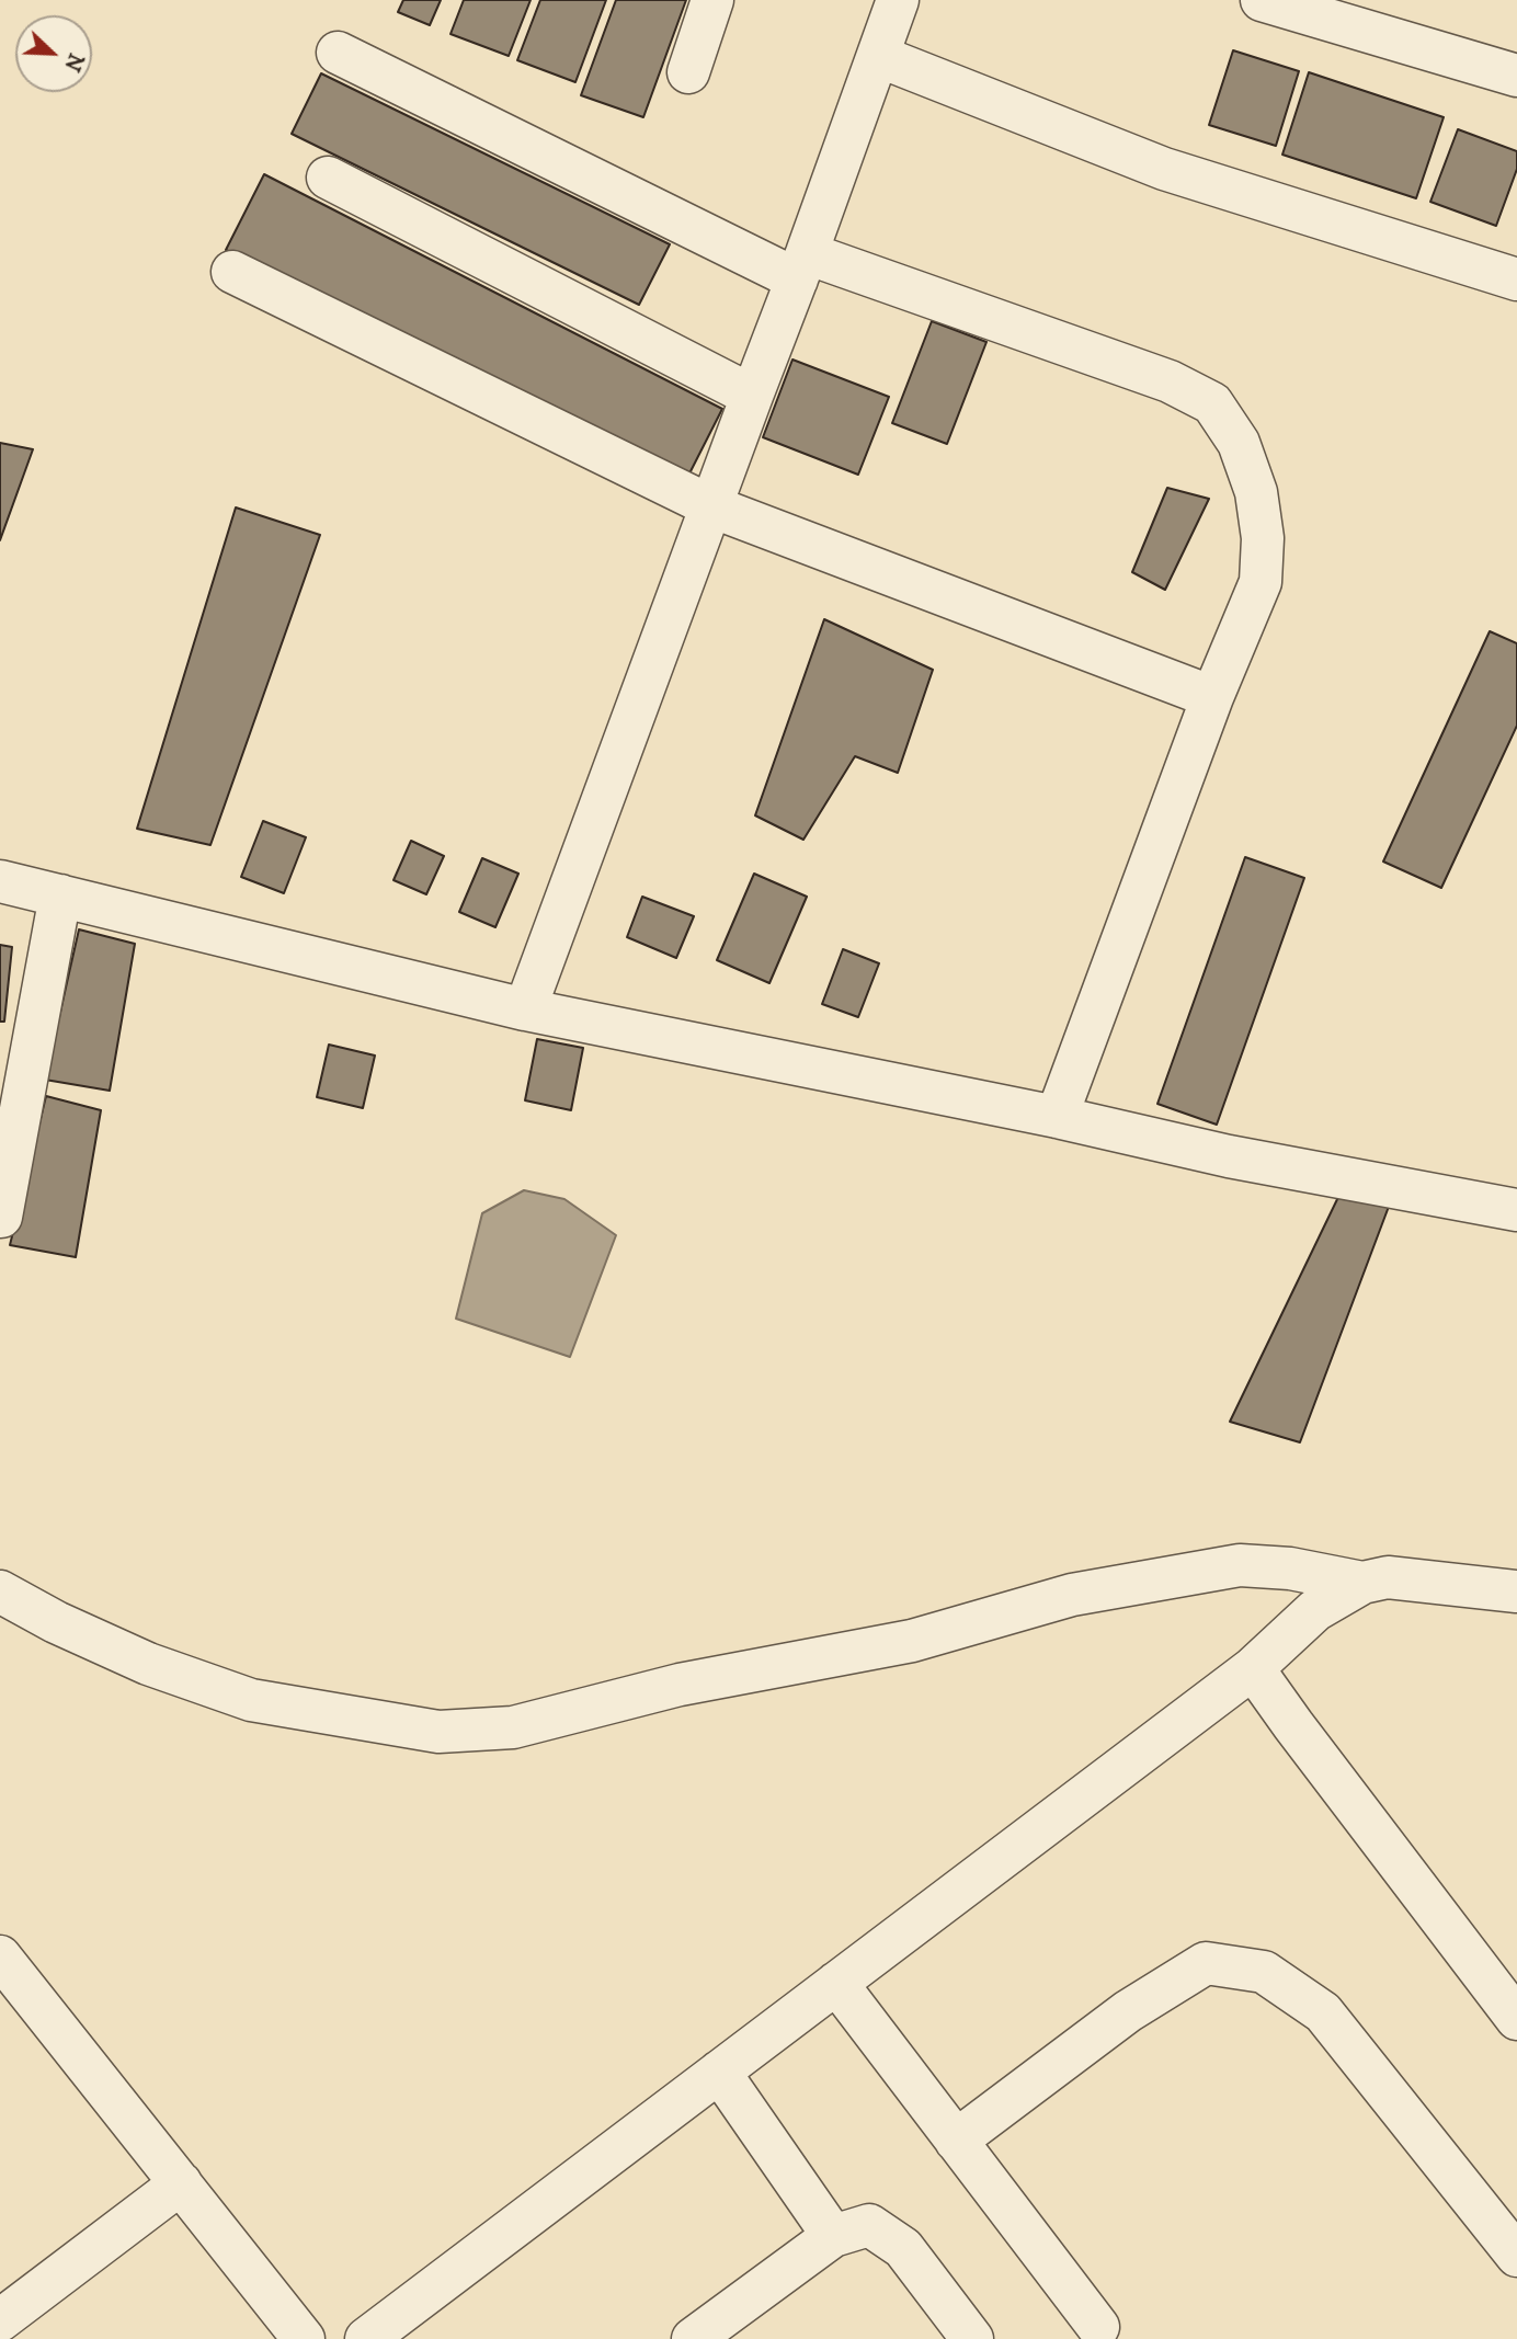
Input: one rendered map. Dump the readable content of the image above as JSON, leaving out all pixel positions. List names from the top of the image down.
{
  "north": "bottom right"
}
